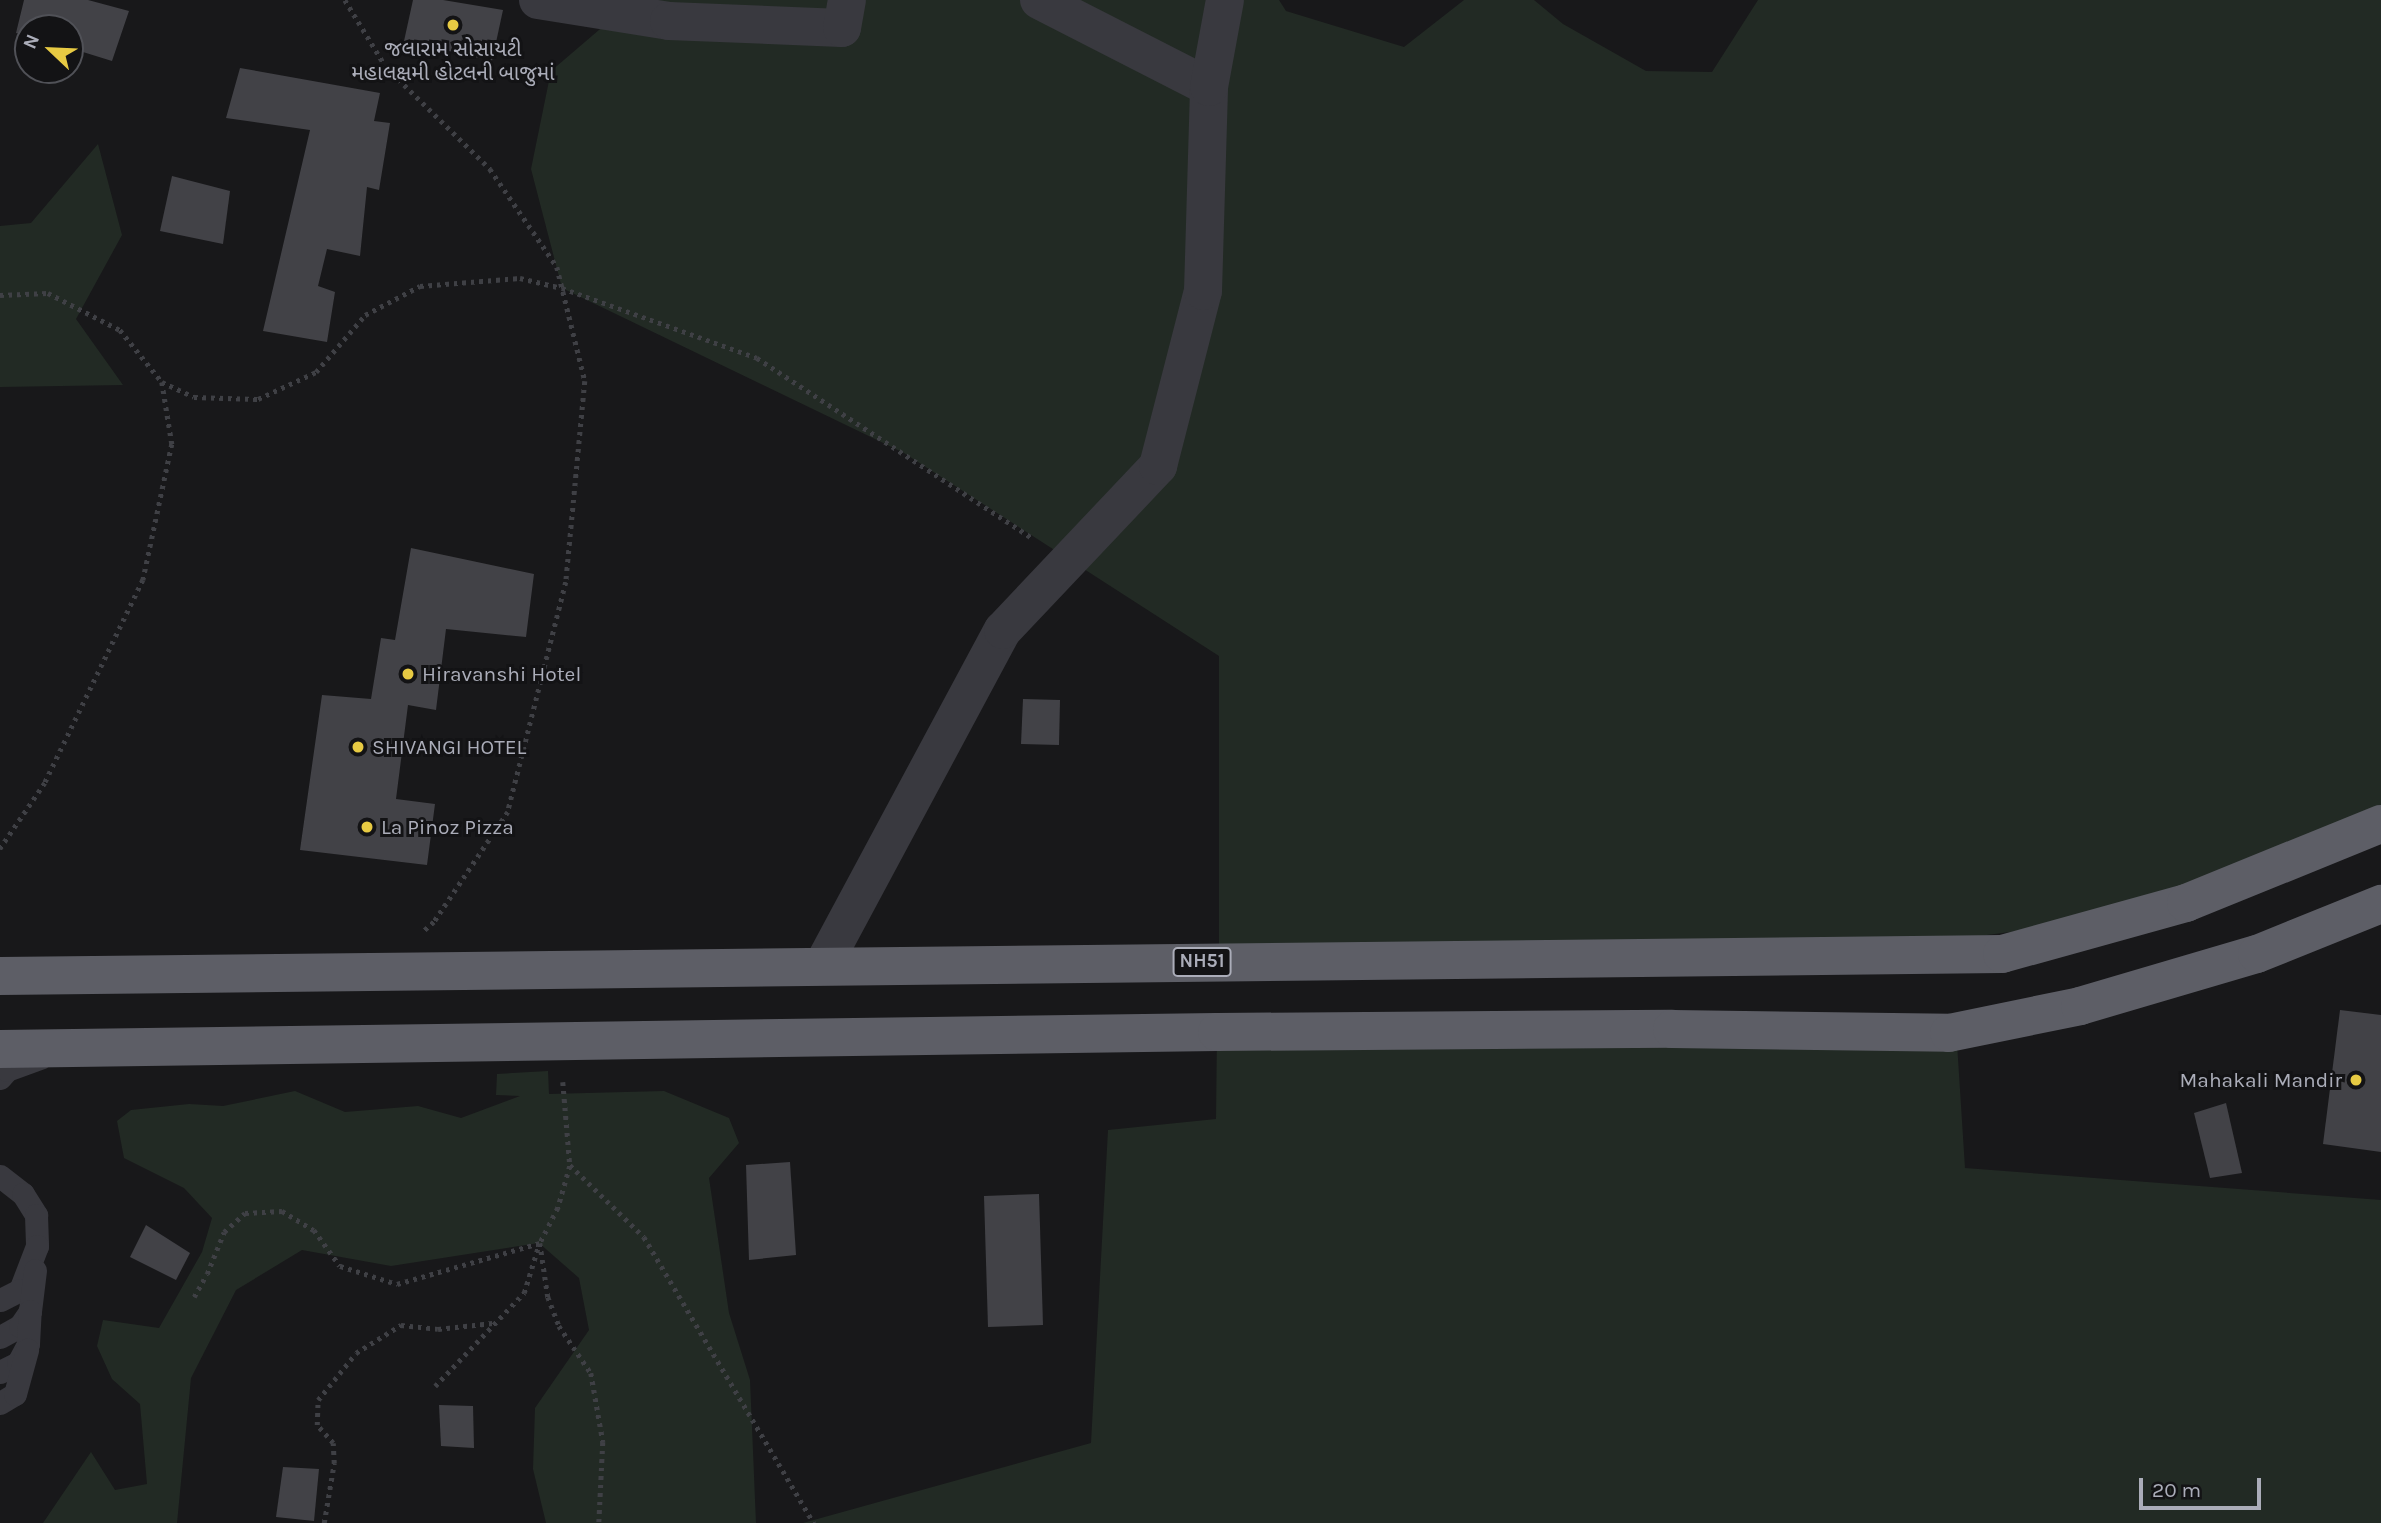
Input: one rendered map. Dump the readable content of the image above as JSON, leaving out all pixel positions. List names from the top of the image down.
{
  "streets": {
    "highway": ["NH51"]
  },
  "places": [
    "જલારામ સોસાયટી મહાલ‌ક્ષમી હોટલની બાજુમાં",
    "Hiravanshi Hotel",
    "SHIVANGI HOTEL",
    "La Pinoz Pizza",
    "Mahakali Mandir"
  ],
  "scale_bar": "20 m",
  "north": "top left"
}
